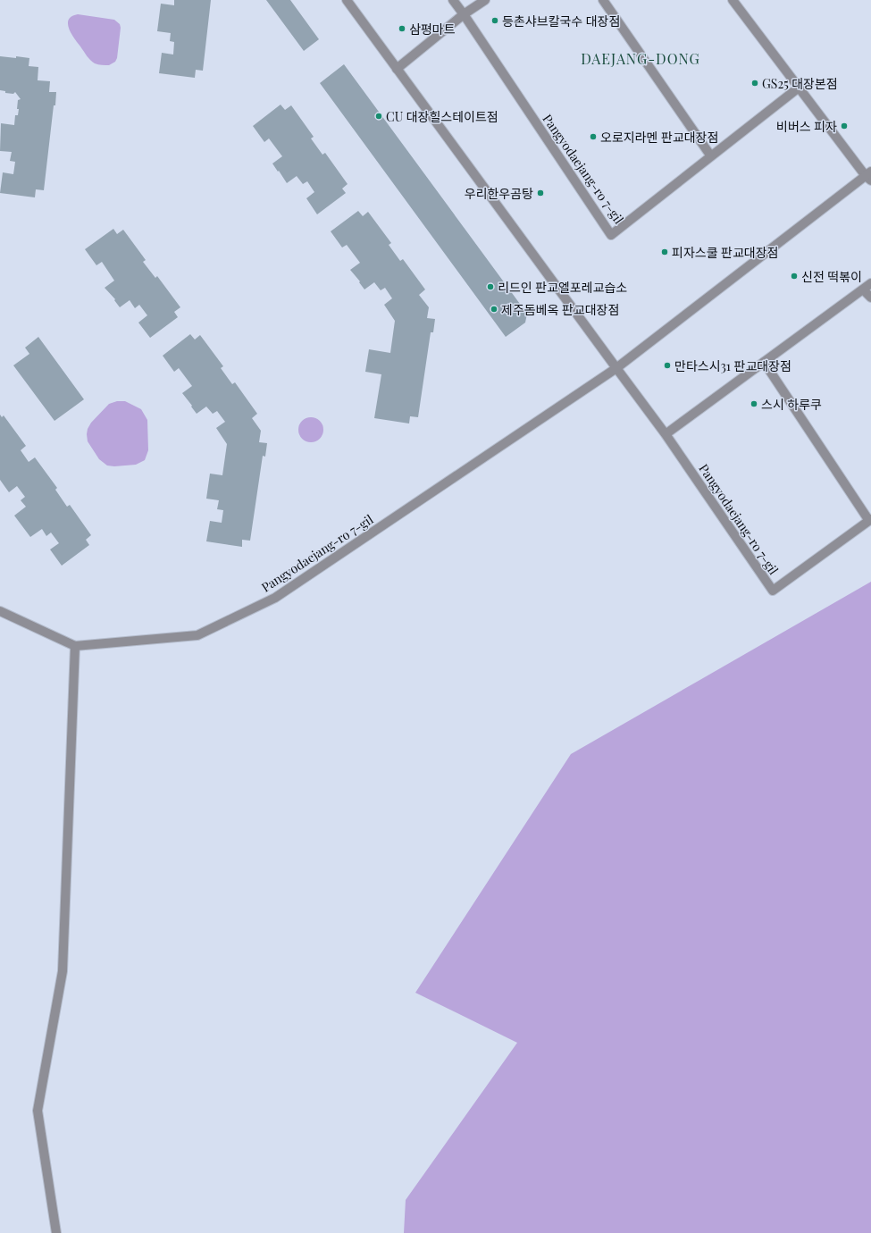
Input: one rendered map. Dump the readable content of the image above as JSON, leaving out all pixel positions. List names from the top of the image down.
{
  "streets": {
    "street": ["Pangyodaejang-ro 7-gil"]
  },
  "districts": ["DAEJANG-DONG"],
  "places": [
    "등촌샤브칼국수 대장점",
    "삼평마트",
    "GS25 대장본점",
    "CU 대장힐스테이트점",
    "비버스 피자",
    "오로지라멘 판교대장점",
    "우리한우곰탕",
    "피자스쿨 판교대장점",
    "신전 떡볶이",
    "리드인 판교엘포레교습소",
    "제주돔베옥 판교대장점",
    "만타스시31 판교대장점",
    "스시 하루쿠"
  ]
}
